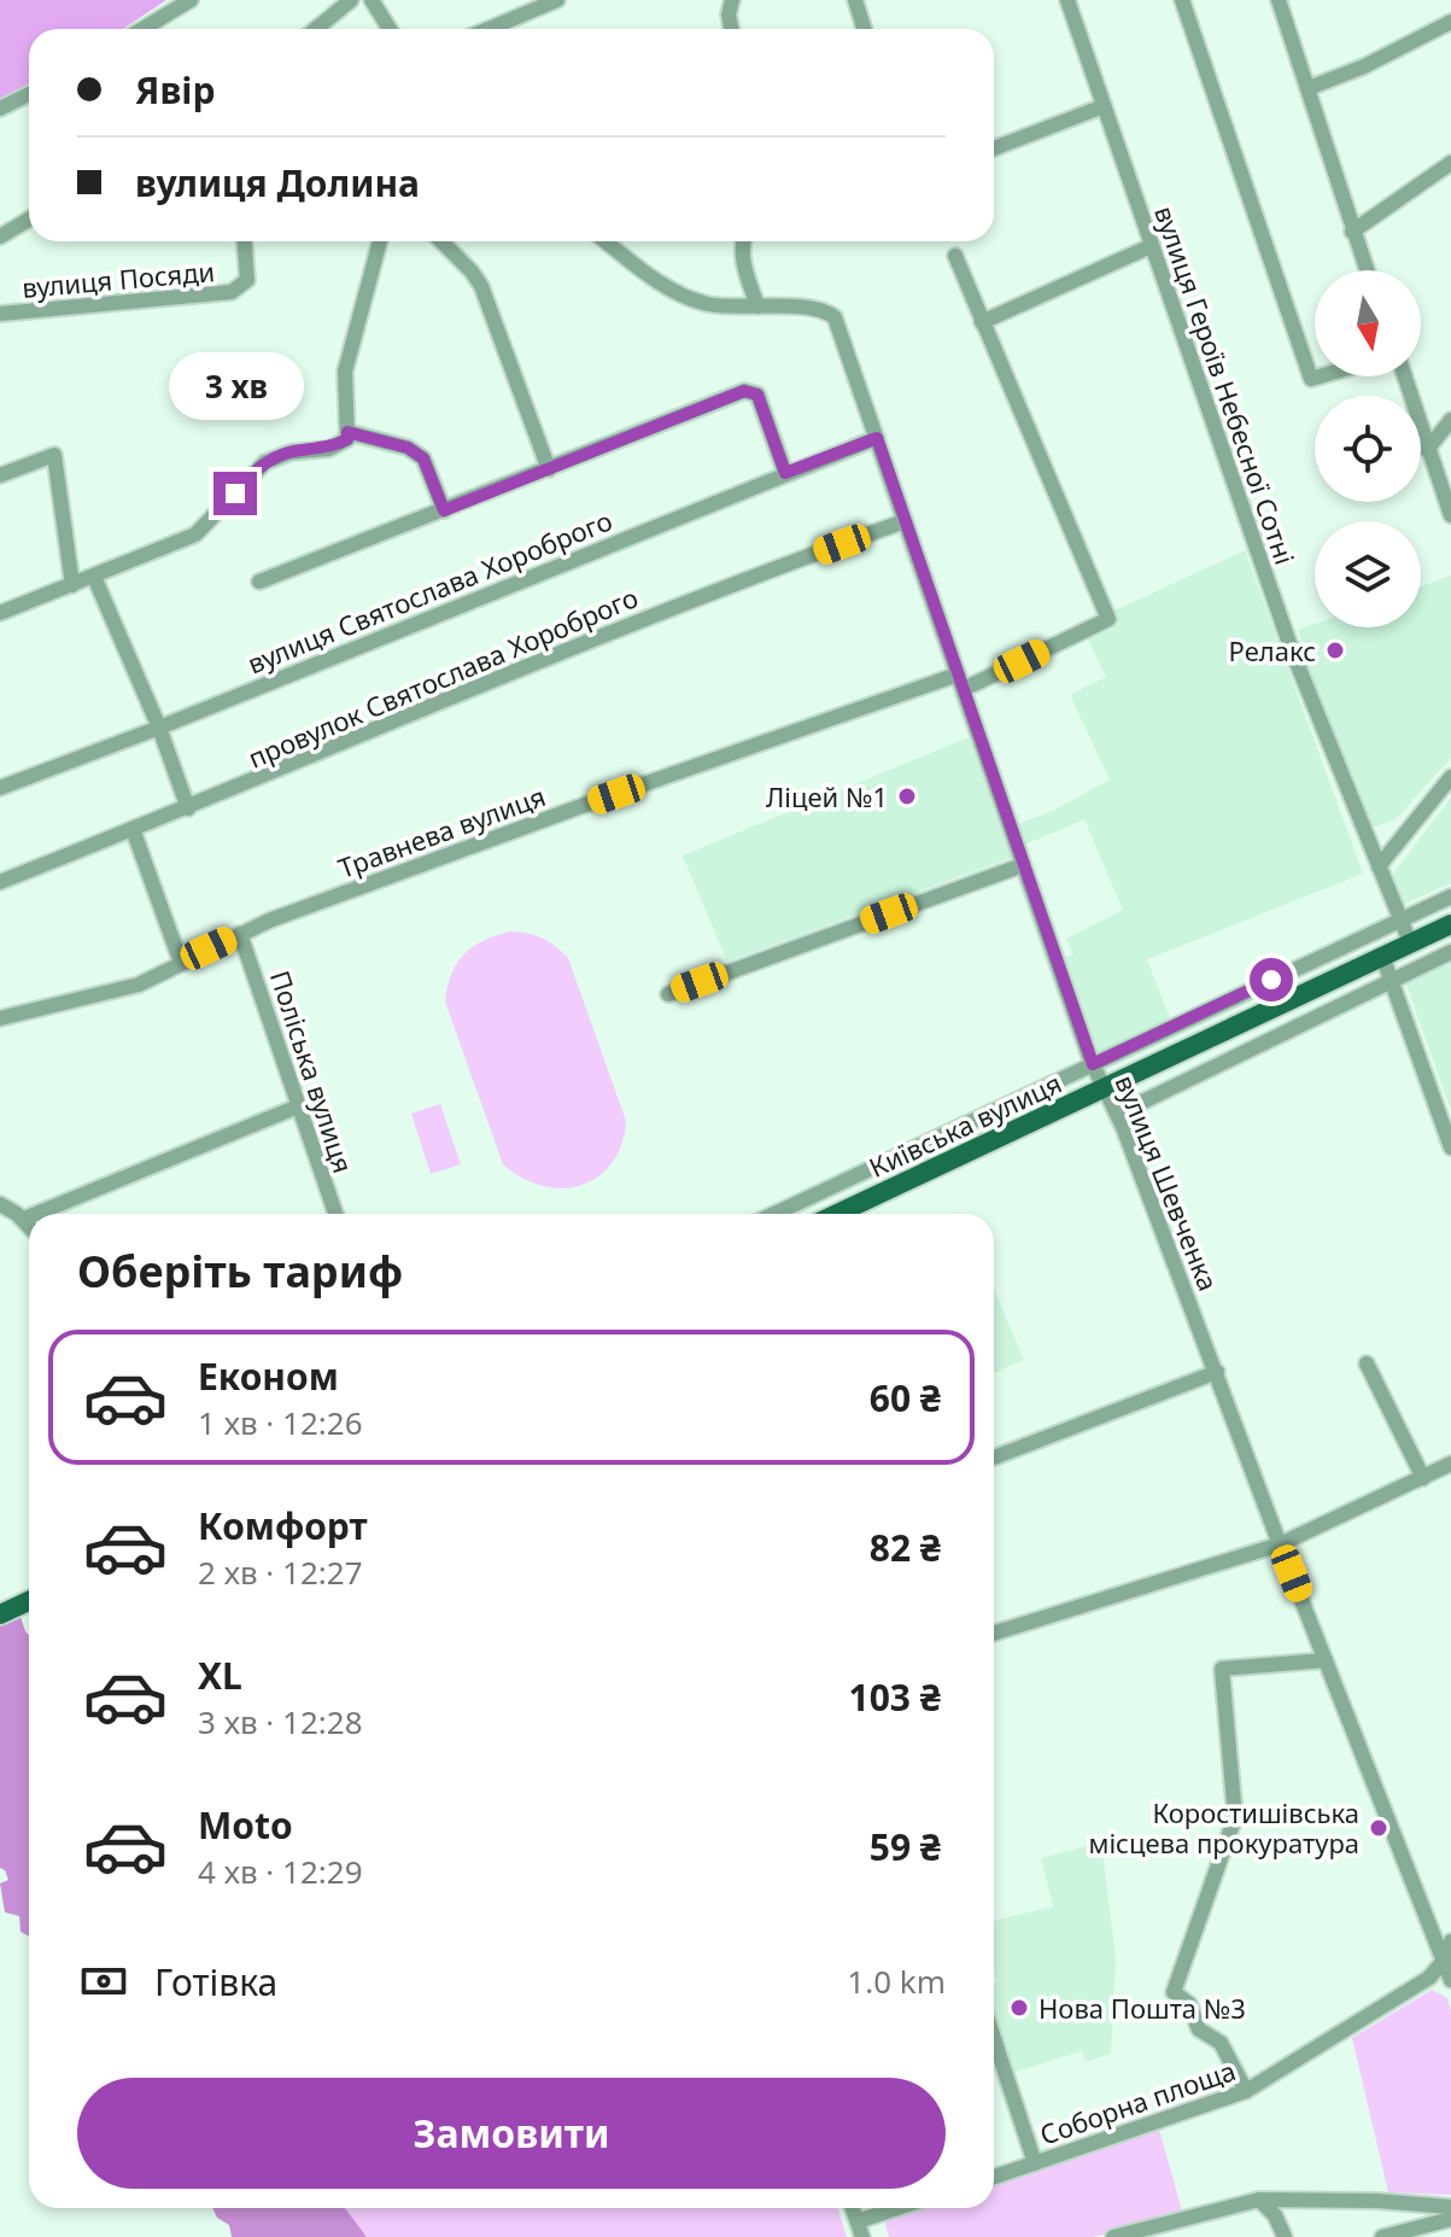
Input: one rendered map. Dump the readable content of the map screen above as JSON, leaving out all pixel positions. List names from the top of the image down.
{
  "streets": {
    "main road": ["Київська вулиця"],
    "street": [
      "вулиця Посяди",
      "вулиця Героїв Небесної Сотні",
      "вулиця Святослава Хороброго",
      "провулок Святослава Хороброго",
      "Травнева вулиця",
      "Поліська вулиця",
      "вулиця Шевченка",
      "Соборна площа"
    ]
  },
  "crossings": [
    ["вулиця Героїв Небесної Сотні", "Київська вулиця"],
    ["вулиця Святослава Хороброго", "вулиця Шевченка"],
    ["провулок Святослава Хороброго", "вулиця Шевченка"],
    ["Травнева вулиця", "Поліська вулиця"],
    ["Травнева вулиця", "вулиця Шевченка"],
    ["Київська вулиця", "вулиця Шевченка"],
    ["вулиця Шевченка", "Соборна площа"]
  ],
  "places": [
    "Релакс",
    "Ліцей №1",
    "Коростишівська місцева прокуратура",
    "Нова Пошта №3"
  ],
  "north": "bottom",
  "page": {
    "banner": ["Явір", "вулиця Долина"],
    "bubble": "3 хв",
    "heading": "Оберіть тариф",
    "list": [
      {
        "name": "Економ",
        "note": "1 хв · 12:26",
        "value": "60 ₴"
      },
      {
        "name": "Комфорт",
        "note": "2 хв · 12:27",
        "value": "82 ₴"
      },
      {
        "name": "XL",
        "note": "3 хв · 12:28",
        "value": "103 ₴"
      },
      {
        "name": "Moto",
        "note": "4 хв · 12:29",
        "value": "59 ₴"
      }
    ],
    "pay": ["Готівка", "1.0 km"],
    "buttons": "Замовити"
  }
}
